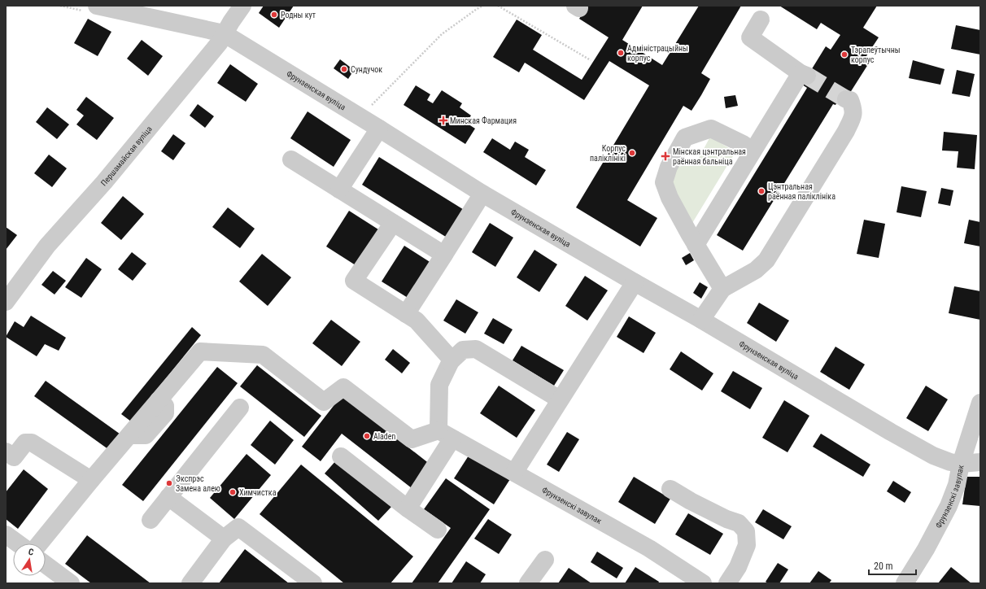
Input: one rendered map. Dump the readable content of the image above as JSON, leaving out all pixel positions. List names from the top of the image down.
{
  "streets": {
    "street": ["Фрунзенская вуліца", "Першамайская вуліца", "Фрунзенскі завулак"]
  },
  "crossings": [
    ["Фрунзенская вуліца", "Першамайская вуліца"],
    ["Фрунзенская вуліца", "Фрунзенскі завулак"]
  ],
  "places": {
    "other": [
      "Родны кут",
      "Адміністрацыйны корпус",
      "Тэрапеўтычны корпус",
      "Сундучок",
      "Корпус паліклінікі",
      "Цэнтральная раённая паліклініка",
      "Aladen",
      "Экспрэс Замена алею",
      "Химчистка"
    ],
    "health": ["Минская Фармация", "Мінская цэнтральная раённая бальніца"]
  },
  "scale_bar": "20 m",
  "north": "top"
}
